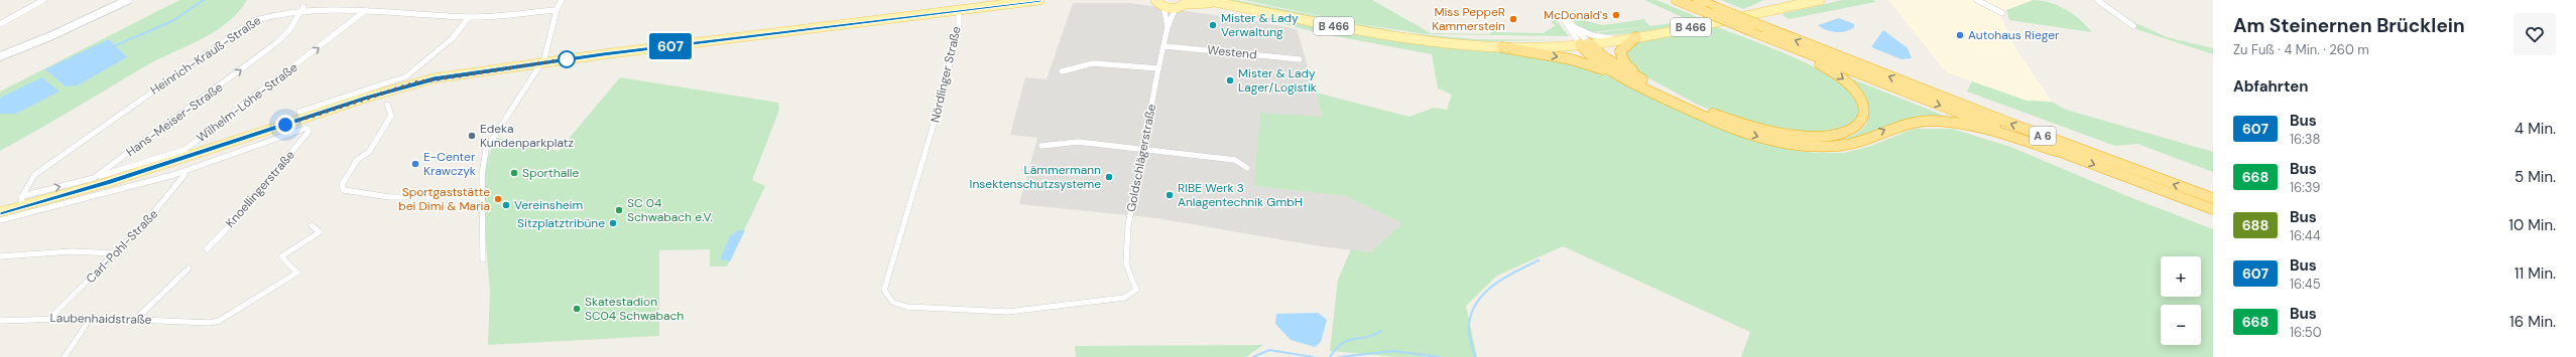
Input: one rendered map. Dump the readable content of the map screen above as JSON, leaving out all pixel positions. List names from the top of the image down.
{
  "streets": {
    "highway": ["A 6"],
    "main road": ["B 466", "Nördlinger Straße"],
    "street": [
      "Westend",
      "Heinrich-Krauß-Straße",
      "Wilhelm-Löhe-Straße",
      "Hans-Meiser-Straße",
      "Goldschlägerstraße",
      "Knoellingerstraße",
      "Carl-Pohl-Straße",
      "Laubenhaidstraße"
    ]
  },
  "crossings": [
    ["Westend", "Goldschlägerstraße"],
    ["Heinrich-Krauß-Straße", "Nördlinger Straße"],
    ["Heinrich-Krauß-Straße", "Wilhelm-Löhe-Straße"],
    ["Heinrich-Krauß-Straße", "Hans-Meiser-Straße"],
    ["Nördlinger Straße", "Goldschlägerstraße"],
    ["Wilhelm-Löhe-Straße", "Hans-Meiser-Straße"],
    ["Knoellingerstraße", "Carl-Pohl-Straße"],
    ["Carl-Pohl-Straße", "Laubenhaidstraße"]
  ],
  "places": [
    "McDonald's",
    "Miss PeppeR Kammerstein",
    "Mister & Lady Verwaltung",
    "Autohaus Rieger",
    "Mister & Lady Lager/Logistik",
    "Edeka Kundenparkplatz",
    "E-Center Krawczyk",
    "Sporthalle",
    "Lämmermann Insektenschutzsysteme",
    "RIBE Werk 3 Anlagentechnik GmbH",
    "Sportgaststätte bei Dimi & Maria",
    "Vereinsheim",
    "SC 04 Schwabach e.V.",
    "Sitzplatztribüne",
    "Skatestadion SC04 Schwabach"
  ],
  "lines": ["bus line 607"],
  "page": {
    "on_map": "607",
    "heading": [
      ["Am Steinernen Brücklein", "Zu Fuß · 4 Min. · 260 m"],
      "Abfahrten"
    ],
    "list": [
      {
        "mark": "607",
        "name": "Bus",
        "note": "16:38",
        "value": "4 Min."
      },
      {
        "mark": "668",
        "name": "Bus",
        "note": "16:39",
        "value": "5 Min."
      },
      {
        "mark": "688",
        "name": "Bus",
        "note": "16:44",
        "value": "10 Min."
      },
      {
        "mark": "607",
        "name": "Bus",
        "note": "16:45",
        "value": "11 Min."
      },
      {
        "mark": "668",
        "name": "Bus",
        "note": "16:50",
        "value": "16 Min."
      }
    ],
    "map_buttons": ["+", "−"]
  }
}
